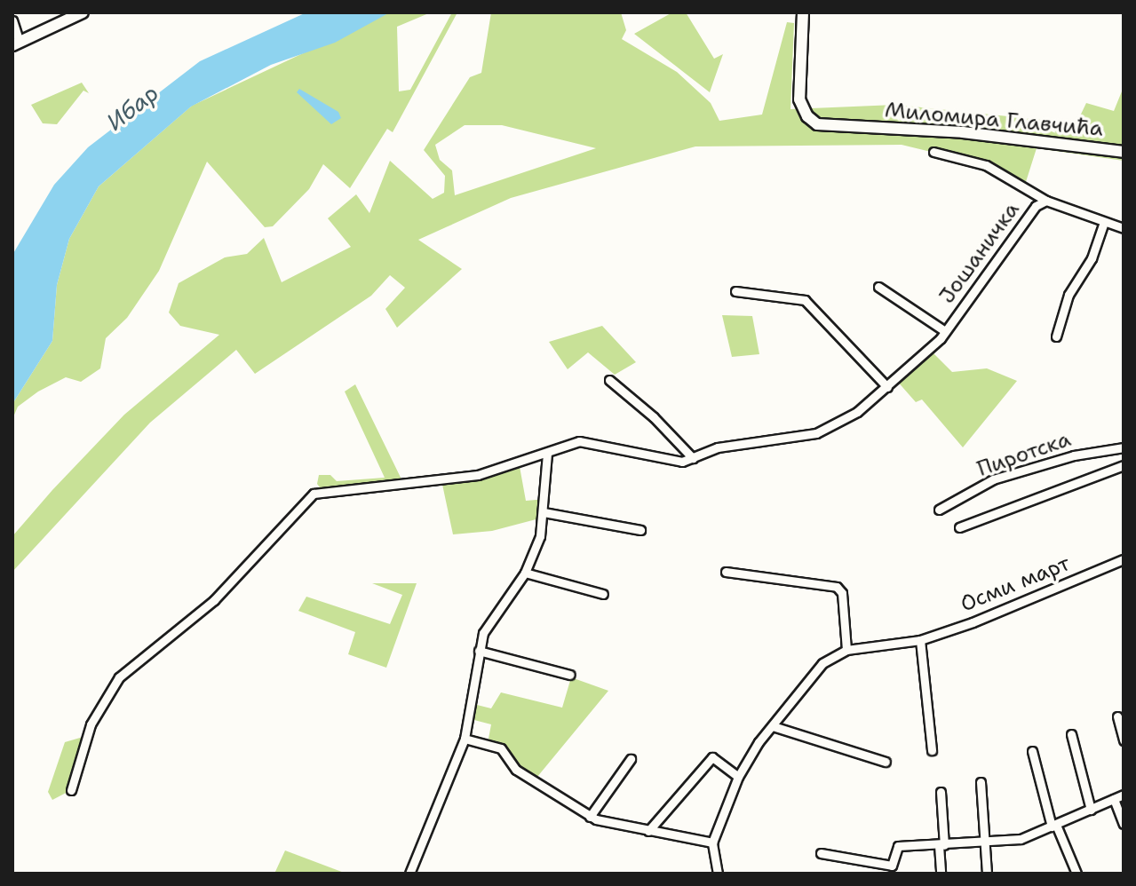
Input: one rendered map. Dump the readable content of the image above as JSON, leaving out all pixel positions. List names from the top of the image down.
{
  "streets": {
    "street": [
      "Миломира Главчића",
      "Јошаничка",
      "Пиротска",
      "Осми март"
    ]
  },
  "water": ["Ибар"]
}
